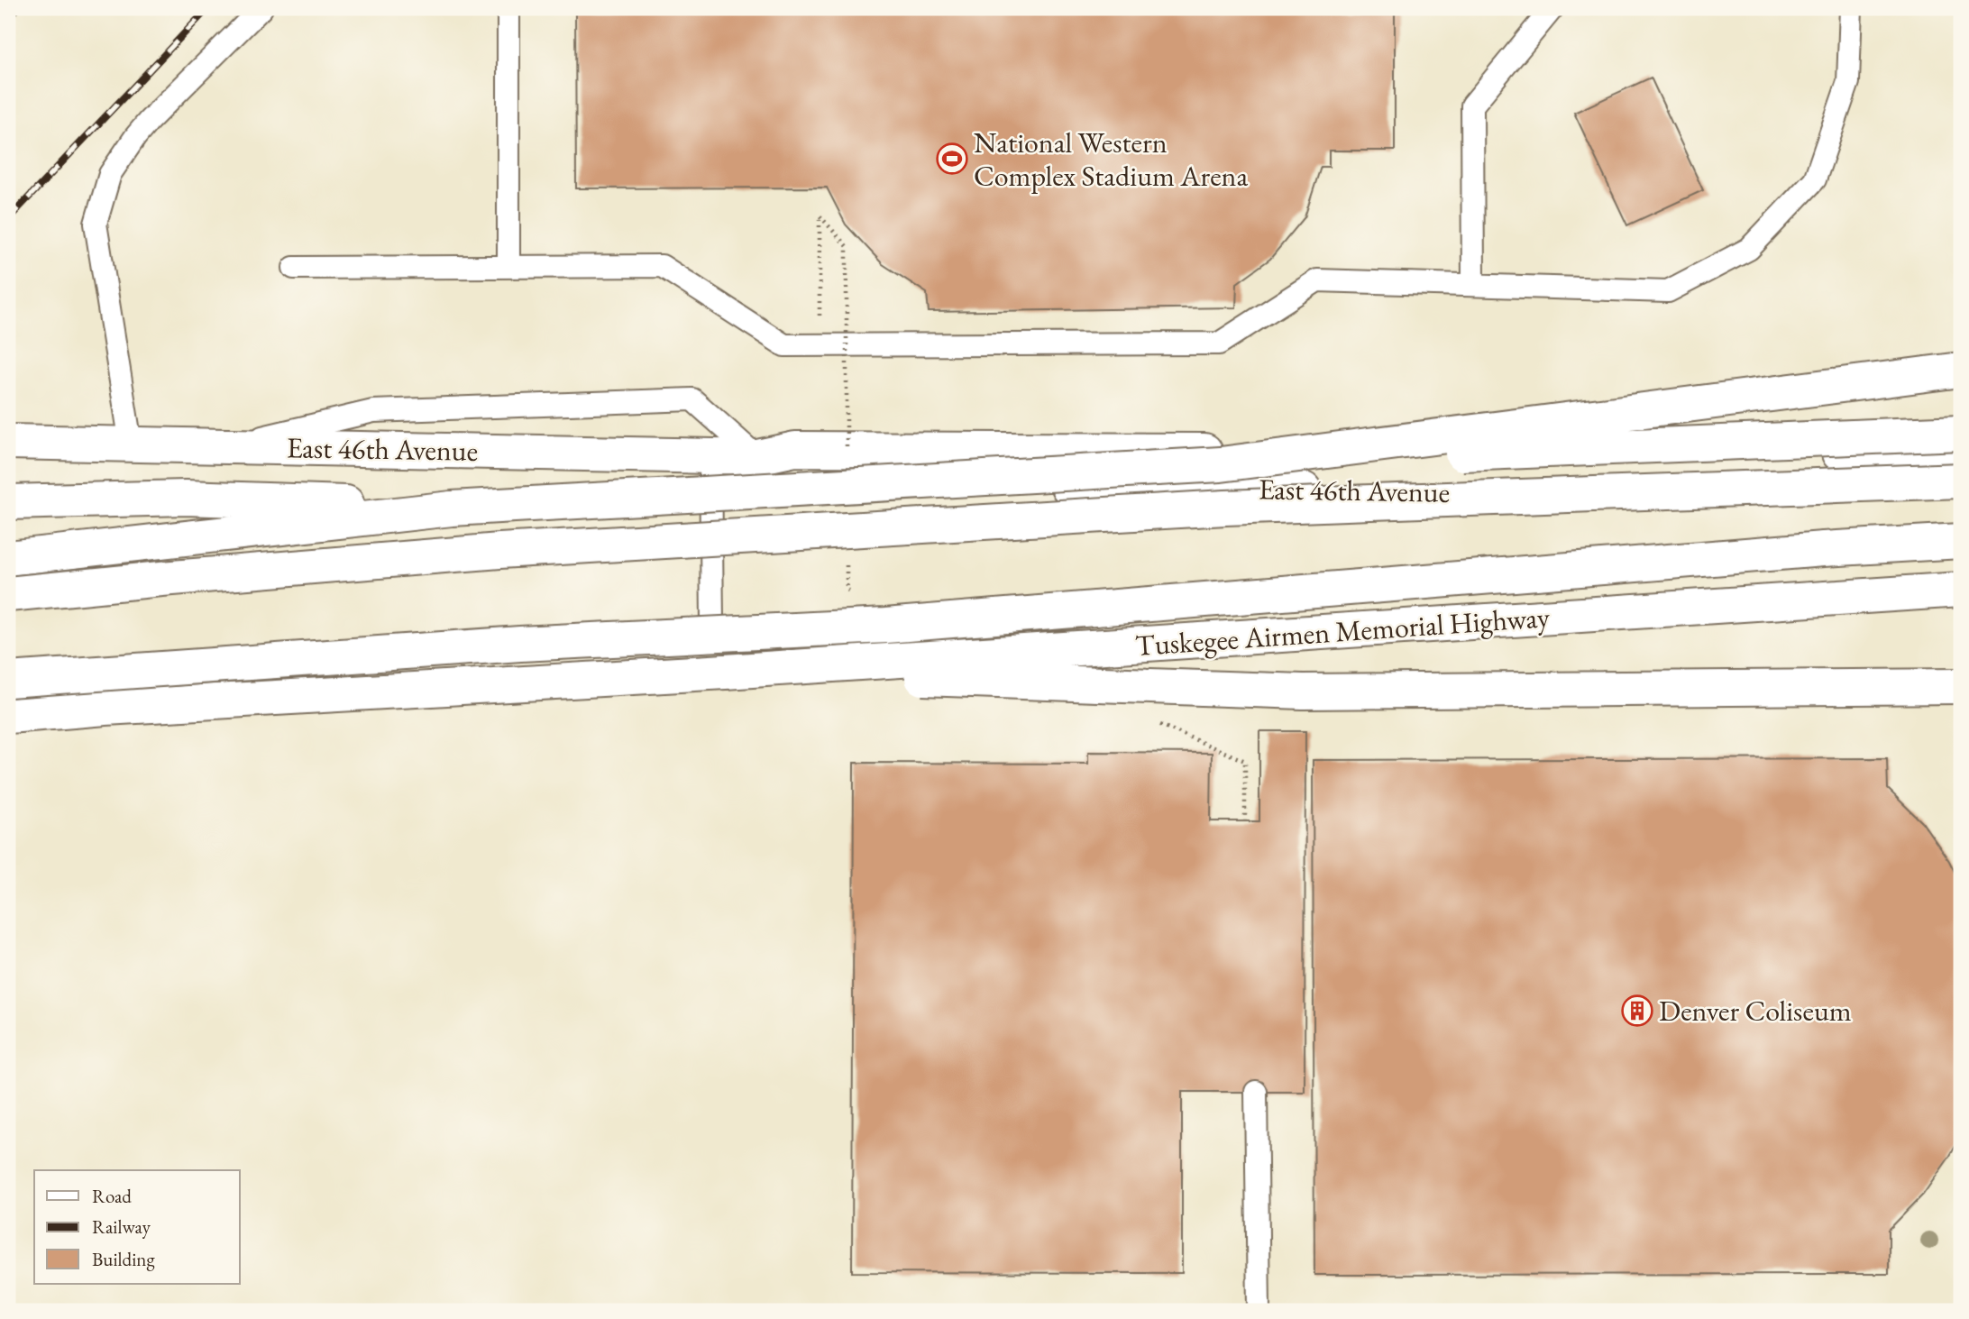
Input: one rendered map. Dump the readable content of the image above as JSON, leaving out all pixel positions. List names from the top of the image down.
{
  "streets": {
    "main road": ["East 46th Avenue", "Tuskegee Airmen Memorial Highway"]
  },
  "places": {
    "sports": ["National Western Complex Stadium Arena"],
    "building": ["Denver Coliseum"]
  },
  "legend": ["Road", "Railway", "Building"]
}
